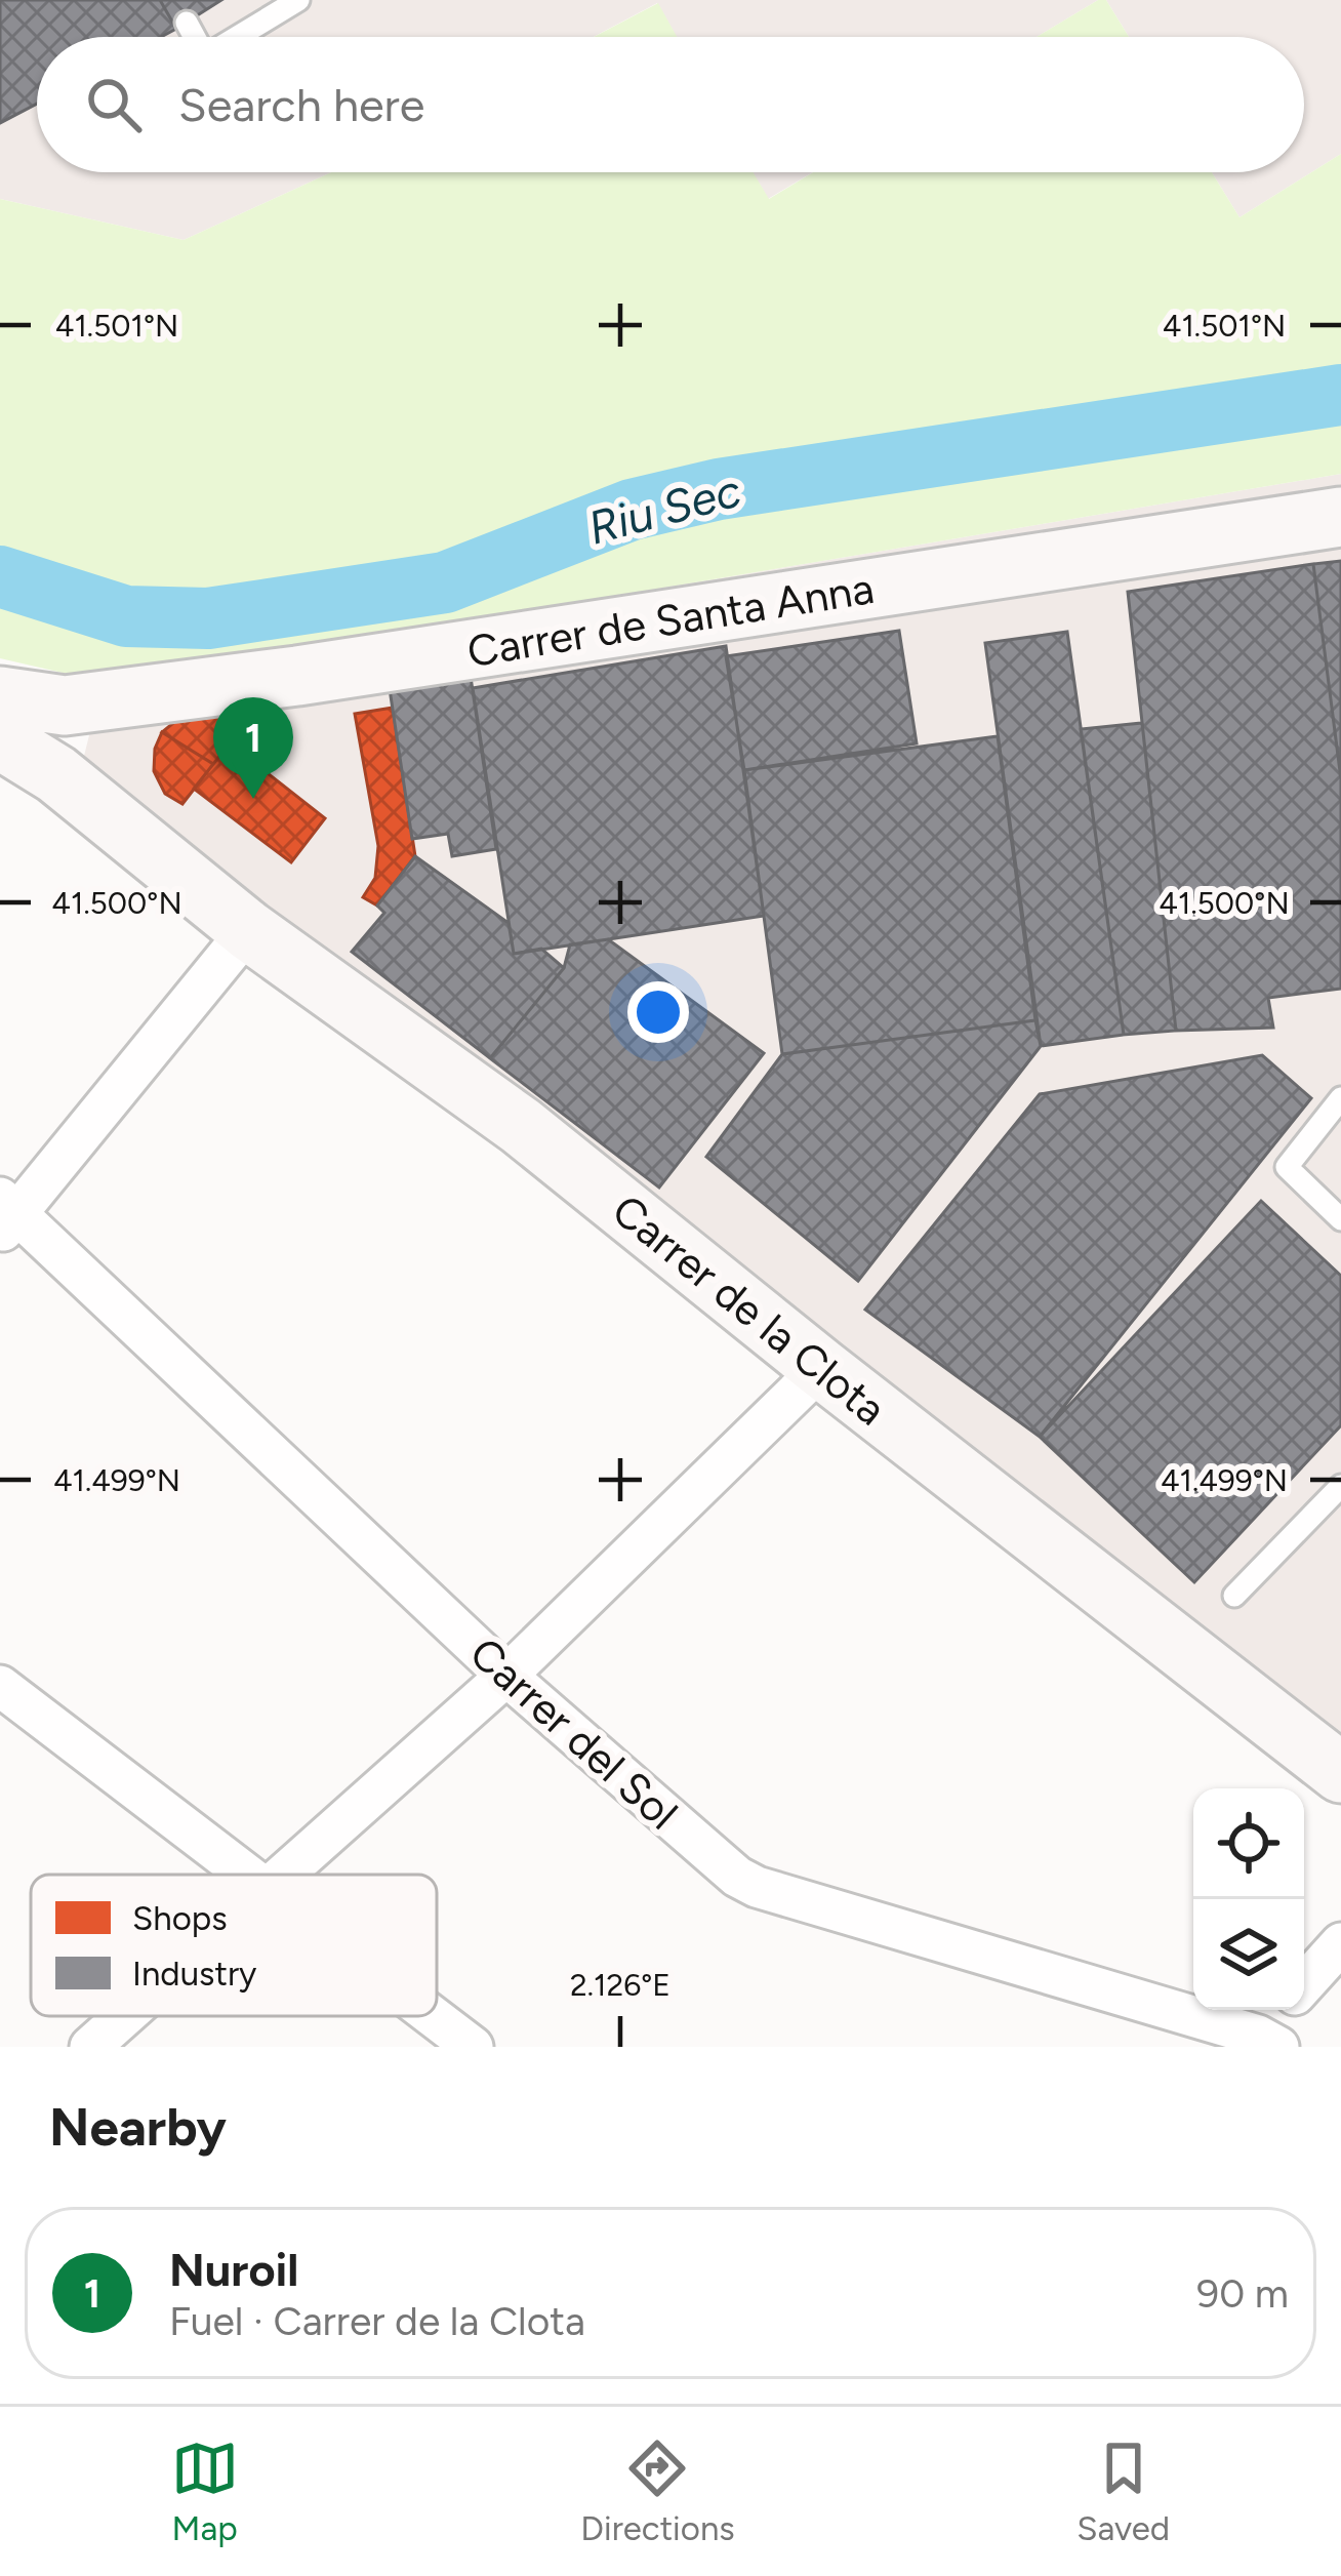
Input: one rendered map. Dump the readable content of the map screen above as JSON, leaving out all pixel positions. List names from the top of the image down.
{
  "streets": {
    "street": ["Carrer de Santa Anna", "Carrer de la Clota", "Carrer del Sol"]
  },
  "water": ["Riu Sec"],
  "legend": ["Shops", "Industry"],
  "page": {
    "search": "Search here",
    "pins": "1",
    "heading": "Nearby",
    "list": [
      {
        "mark": "1",
        "name": "Nuroil",
        "note": "Fuel · Carrer de la Clota",
        "value": "90 m"
      }
    ],
    "nav": ["Map", "Directions", "Saved"]
  },
  "coordinates": [
    "41.501°N",
    "41.500°N",
    "41.499°N",
    "2.126°E"
  ]
}
